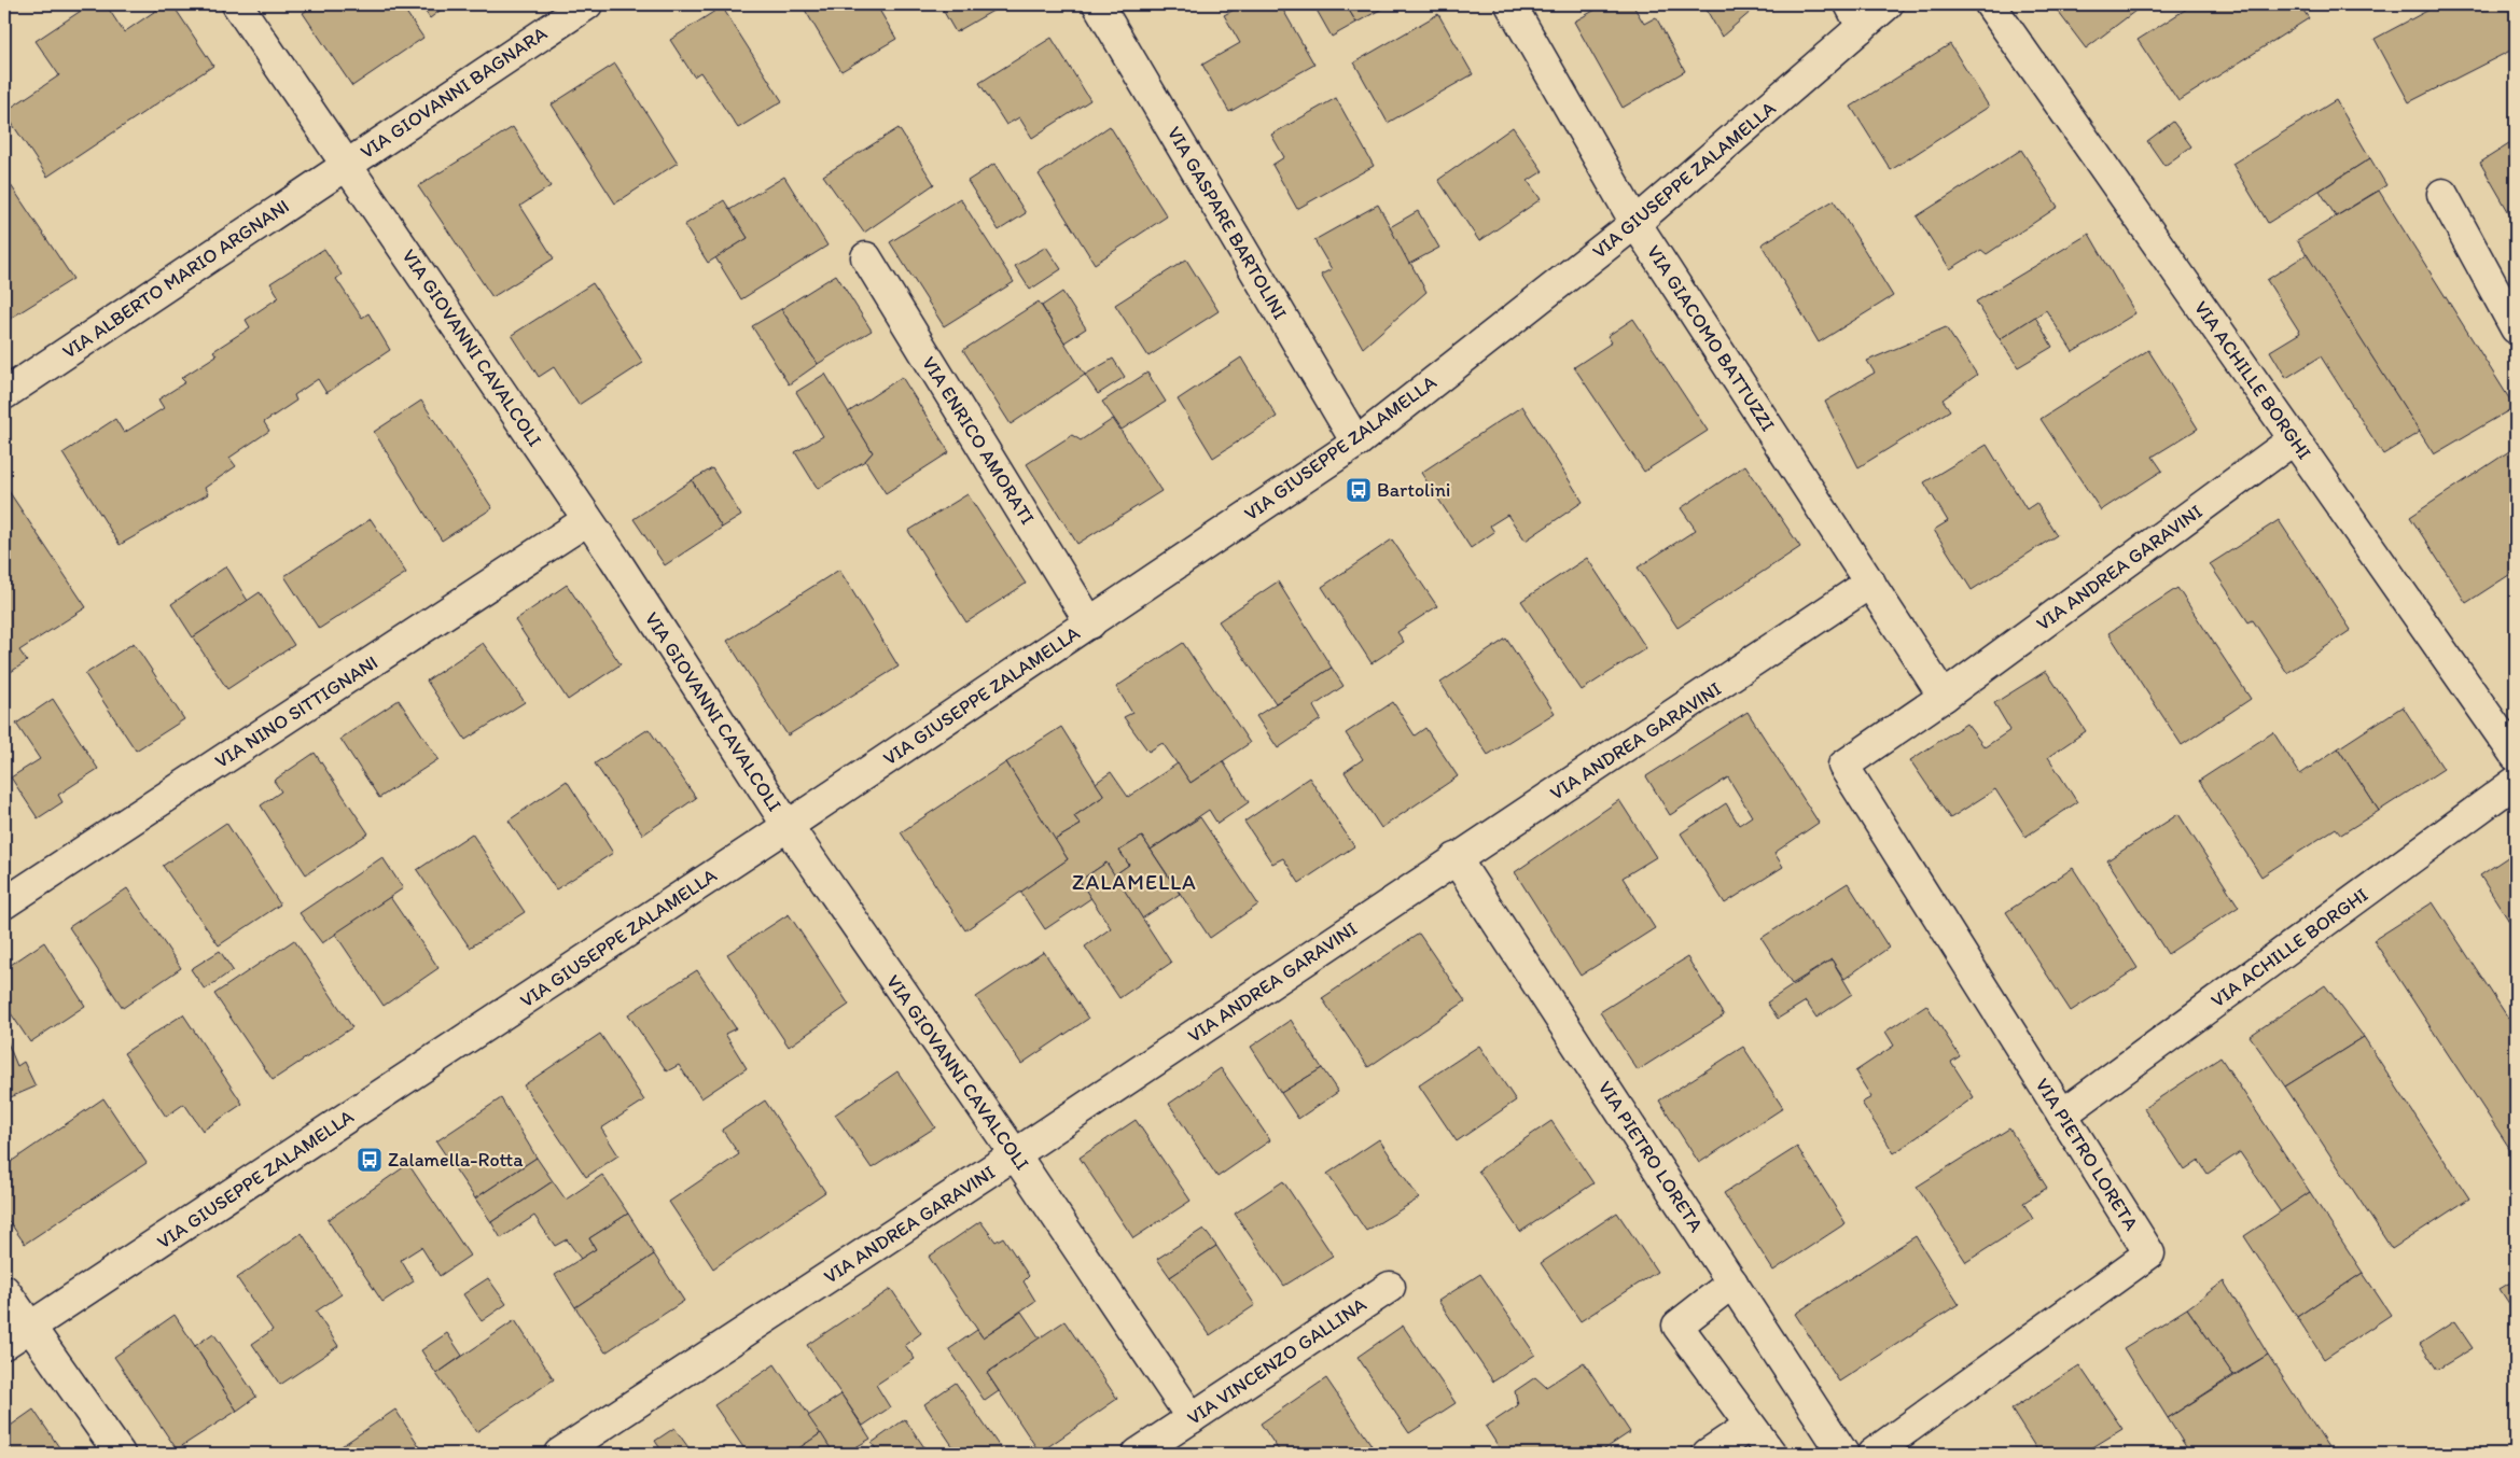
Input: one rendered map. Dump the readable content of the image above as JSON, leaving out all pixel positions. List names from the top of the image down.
{
  "streets": {
    "street": [
      "VIA GIOVANNI BAGNARA",
      "VIA GIUSEPPE ZALAMELLA",
      "VIA GASPARE BARTOLINI",
      "VIA ALBERTO MARIO ARGNANI",
      "VIA GIACOMO BATTUZZI",
      "VIA GIOVANNI CAVALCOLI",
      "VIA ACHILLE BORGHI",
      "VIA ENRICO AMORATI",
      "VIA ANDREA GARAVINI",
      "VIA NINO SITTIGNANI",
      "VIA PIETRO LORETA",
      "VIA VINCENZO GALLINA"
    ]
  },
  "crossings": [
    ["VIA GIOVANNI BAGNARA", "VIA ALBERTO MARIO ARGNANI"],
    ["VIA GIOVANNI BAGNARA", "VIA GIOVANNI CAVALCOLI"],
    ["VIA GIUSEPPE ZALAMELLA", "VIA GASPARE BARTOLINI"],
    ["VIA GIUSEPPE ZALAMELLA", "VIA GIACOMO BATTUZZI"],
    ["VIA GIUSEPPE ZALAMELLA", "VIA GIOVANNI CAVALCOLI"],
    ["VIA GIUSEPPE ZALAMELLA", "VIA ENRICO AMORATI"],
    ["VIA ALBERTO MARIO ARGNANI", "VIA GIOVANNI CAVALCOLI"],
    ["VIA GIACOMO BATTUZZI", "VIA ANDREA GARAVINI"],
    ["VIA GIOVANNI CAVALCOLI", "VIA ANDREA GARAVINI"],
    ["VIA GIOVANNI CAVALCOLI", "VIA NINO SITTIGNANI"],
    ["VIA GIOVANNI CAVALCOLI", "VIA VINCENZO GALLINA"],
    ["VIA ACHILLE BORGHI", "VIA ANDREA GARAVINI"],
    ["VIA ACHILLE BORGHI", "VIA PIETRO LORETA"],
    ["VIA ANDREA GARAVINI", "VIA PIETRO LORETA"]
  ],
  "districts": ["ZALAMELLA"],
  "places": {
    "bus stop": ["Bartolini", "Zalamella-Rotta"]
  }
}
